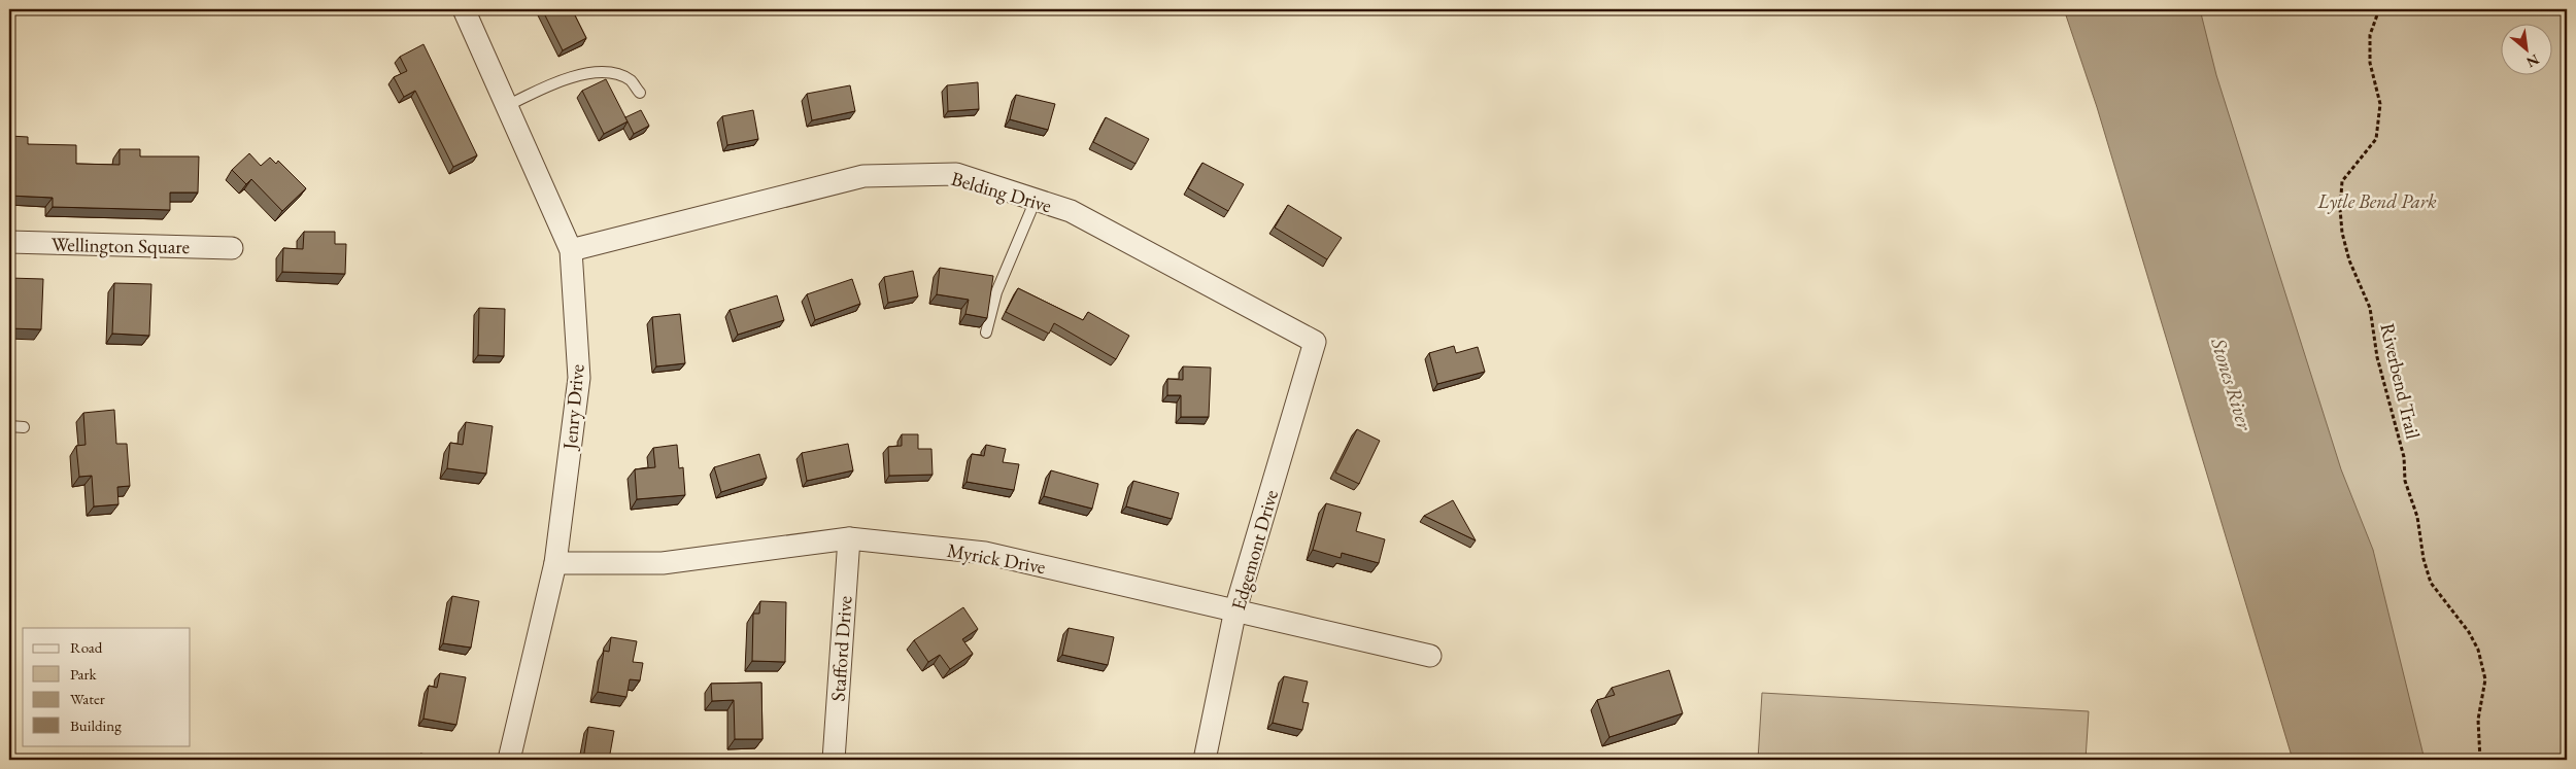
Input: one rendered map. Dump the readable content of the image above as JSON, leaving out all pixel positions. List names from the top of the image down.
{
  "streets": {
    "street": [
      "Belding Drive",
      "Wellington Square",
      "Jenry Drive",
      "Edgemont Drive",
      "Myrick Drive",
      "Stafford Drive"
    ],
    "path": ["Riverbend Trail"]
  },
  "crossings": [
    ["Belding Drive", "Jenry Drive"],
    ["Belding Drive", "Edgemont Drive"],
    ["Jenry Drive", "Myrick Drive"],
    ["Edgemont Drive", "Myrick Drive"],
    ["Myrick Drive", "Stafford Drive"]
  ],
  "water": ["Stones River"],
  "parks": ["Lytle Bend Park"],
  "legend": [
    "Road",
    "Park",
    "Water",
    "Building"
  ],
  "north": "bottom right"
}
